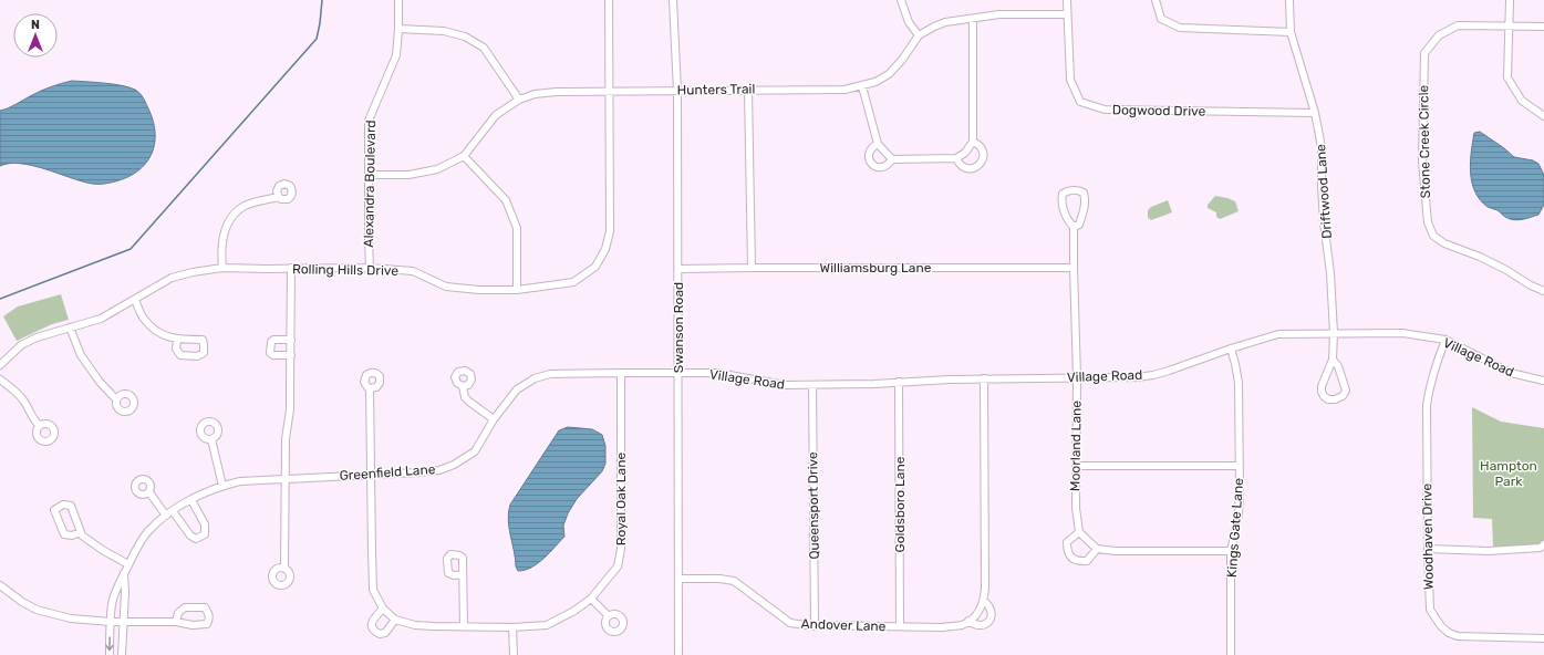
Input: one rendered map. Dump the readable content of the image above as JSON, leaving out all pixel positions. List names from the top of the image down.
{
  "streets": {
    "street": [
      "Hunters Trail",
      "Dogwood Drive",
      "Stone Creek Circle",
      "Alexandra Boulevard",
      "Driftwood Lane",
      "Williamsburg Lane",
      "Rolling Hills Drive",
      "Swanson Road",
      "Village Road",
      "Moorland Lane",
      "Greenfield Lane",
      "Royal Oak Lane",
      "Goldsboro Lane",
      "Queensport Drive",
      "Kings Gate Lane",
      "Woodhaven Drive",
      "Andover Lane"
    ]
  },
  "crossings": [
    ["Hunters Trail", "Dogwood Drive"],
    ["Hunters Trail", "Alexandra Boulevard"],
    ["Hunters Trail", "Rolling Hills Drive"],
    ["Hunters Trail", "Swanson Road"],
    ["Dogwood Drive", "Driftwood Lane"],
    ["Alexandra Boulevard", "Rolling Hills Drive"],
    ["Driftwood Lane", "Village Road"],
    ["Williamsburg Lane", "Swanson Road"],
    ["Williamsburg Lane", "Moorland Lane"],
    ["Swanson Road", "Village Road"],
    ["Swanson Road", "Greenfield Lane"],
    ["Swanson Road", "Andover Lane"],
    ["Village Road", "Moorland Lane"],
    ["Village Road", "Greenfield Lane"],
    ["Village Road", "Goldsboro Lane"],
    ["Village Road", "Queensport Drive"],
    ["Village Road", "Kings Gate Lane"],
    ["Village Road", "Woodhaven Drive"],
    ["Village Road", "Andover Lane"],
    ["Greenfield Lane", "Royal Oak Lane"],
    ["Goldsboro Lane", "Andover Lane"],
    ["Queensport Drive", "Andover Lane"]
  ],
  "parks": ["Hampton Park"],
  "north": "top"
}
